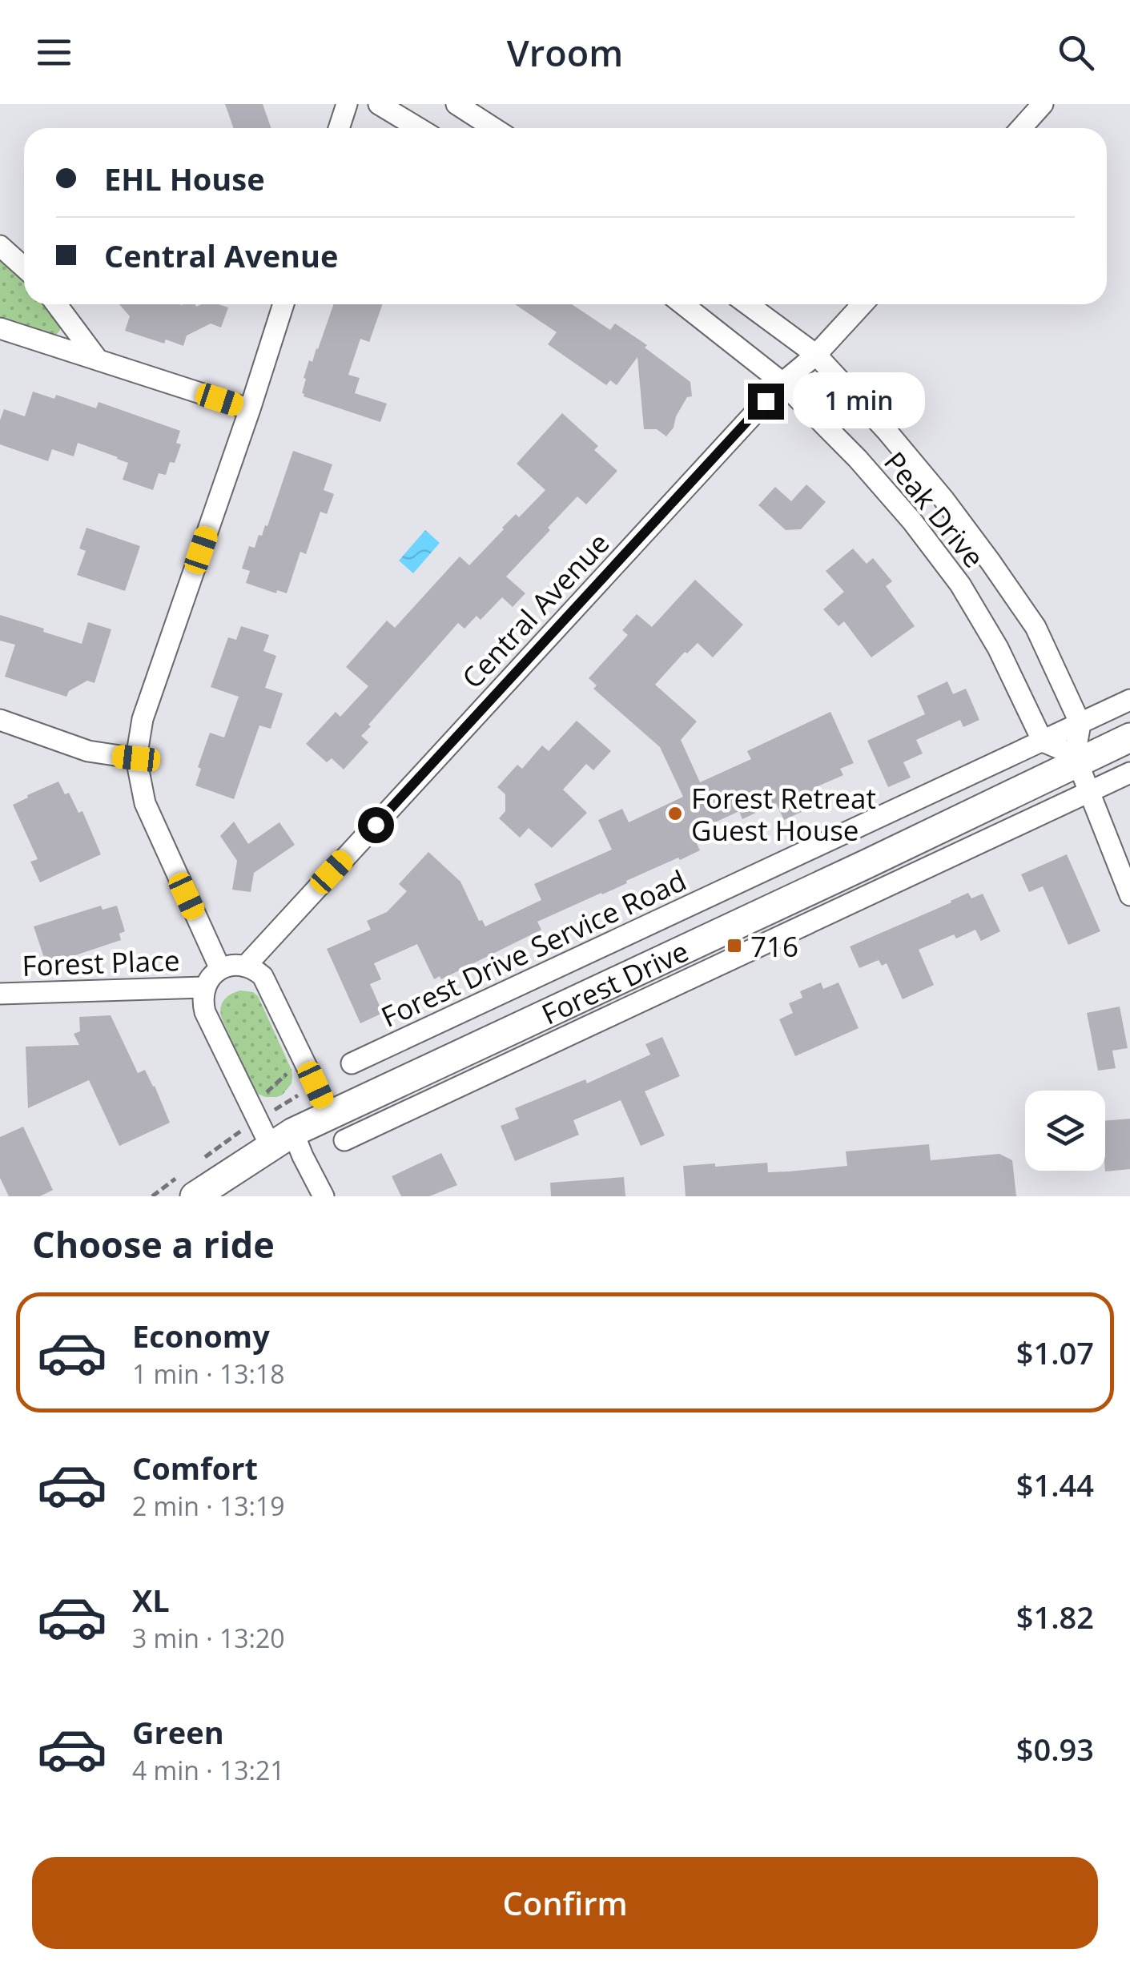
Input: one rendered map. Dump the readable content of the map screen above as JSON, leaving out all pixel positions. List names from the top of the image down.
{
  "streets": {
    "main road": ["Forest Drive"],
    "street": [
      "Peak Drive",
      "Central Avenue",
      "Forest Drive Service Road",
      "Forest Place"
    ]
  },
  "crossings": [
    ["Peak Drive", "Central Avenue"],
    ["Peak Drive", "Forest Drive Service Road"],
    ["Central Avenue", "Forest Place"],
    ["Forest Place", "Forest Drive"]
  ],
  "places": {
    "other": ["Forest Retreat Guest House"],
    "transit": ["716"]
  },
  "page": {
    "header": "Vroom",
    "banner": ["EHL House", "Central Avenue"],
    "bubble": "1 min",
    "heading": "Choose a ride",
    "list": [
      {
        "name": "Economy",
        "note": "1 min · 13:18",
        "value": "$1.07"
      },
      {
        "name": "Comfort",
        "note": "2 min · 13:19",
        "value": "$1.44"
      },
      {
        "name": "XL",
        "note": "3 min · 13:20",
        "value": "$1.82"
      },
      {
        "name": "Green",
        "note": "4 min · 13:21",
        "value": "$0.93"
      }
    ],
    "buttons": "Confirm"
  }
}
